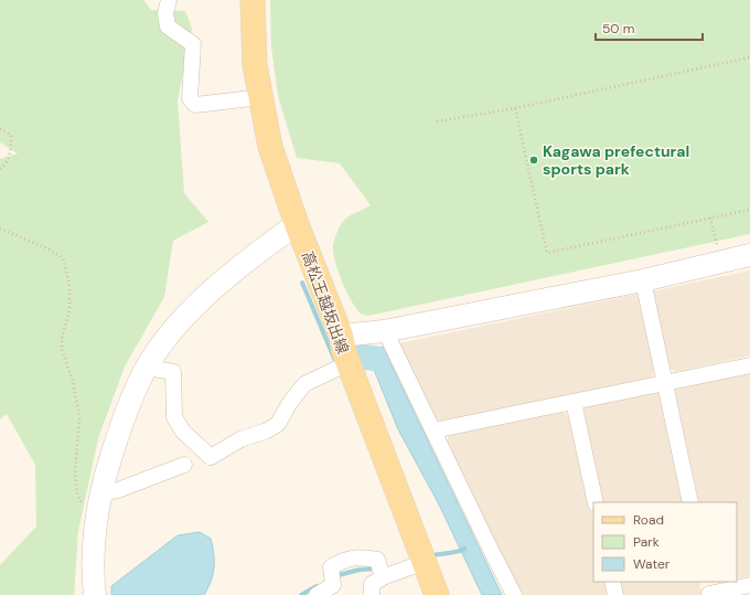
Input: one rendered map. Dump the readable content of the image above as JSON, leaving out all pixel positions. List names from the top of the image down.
{
  "streets": {
    "main road": ["高松王越坂出線"]
  },
  "places": ["Kagawa prefectural sports park"],
  "legend": ["Road", "Park", "Water"],
  "scale_bar": "50 m"
}
